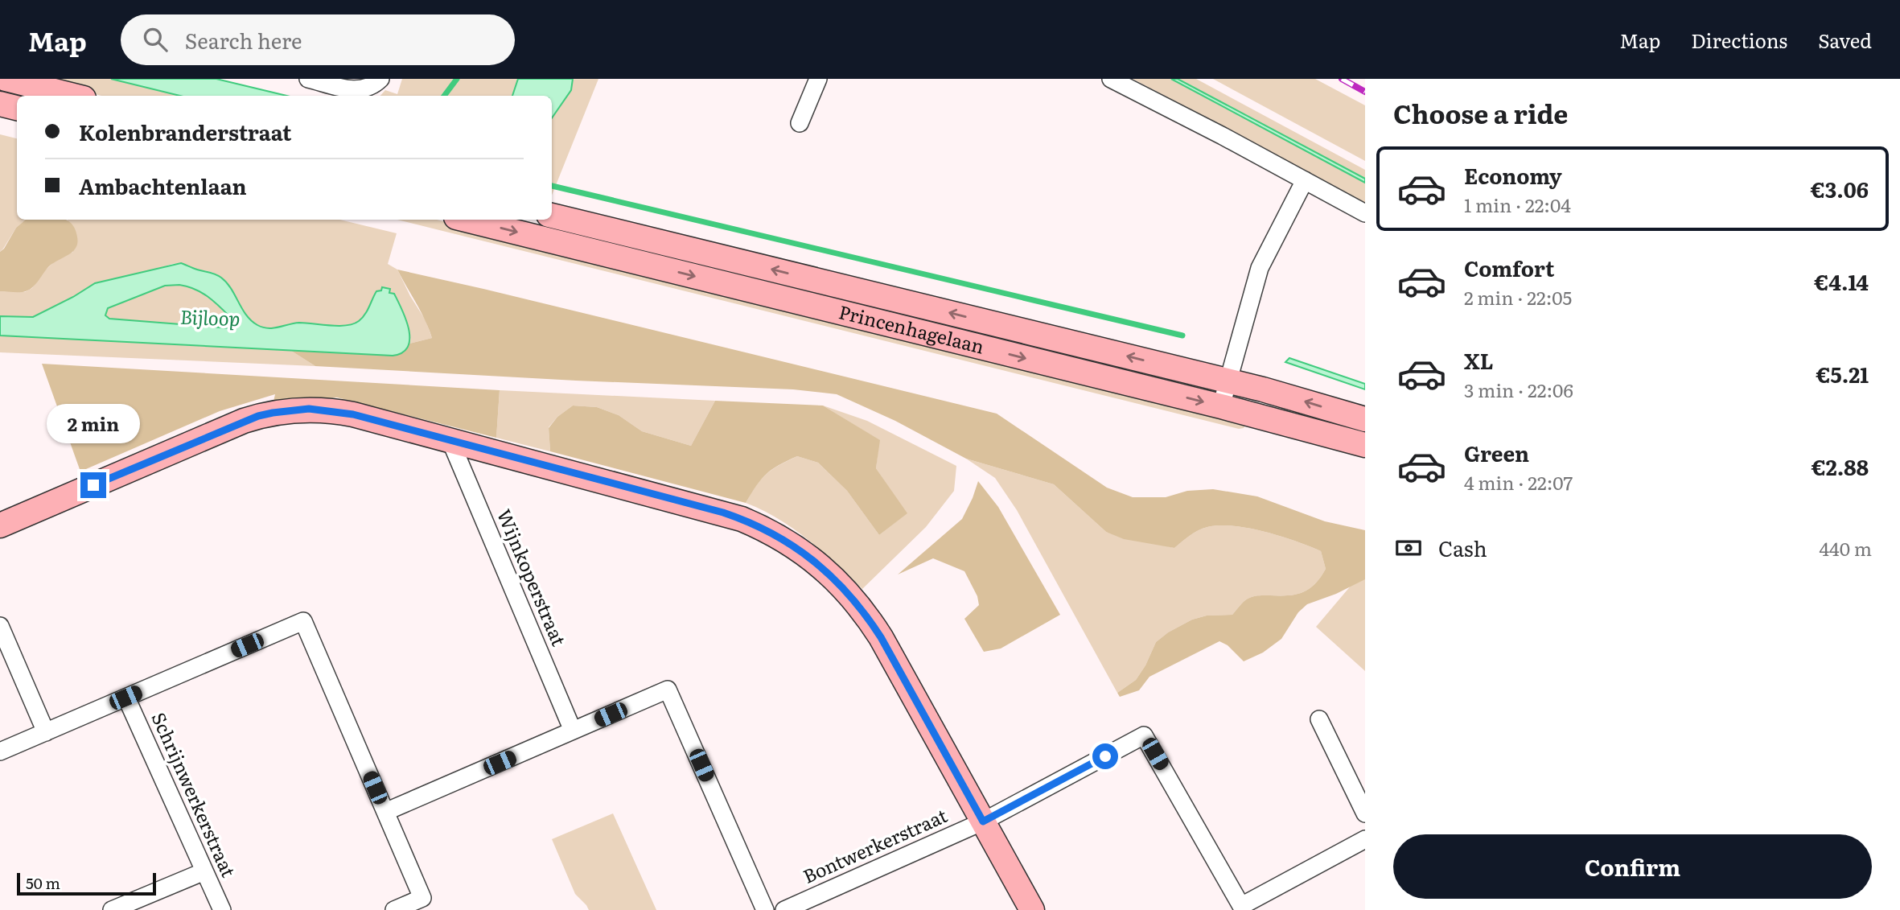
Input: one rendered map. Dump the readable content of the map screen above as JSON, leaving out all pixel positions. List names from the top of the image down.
{
  "streets": {
    "main road": ["Princenhagelaan"],
    "street": ["Wijnkoperstraat", "Schrijnwerkerstraat", "Bontwerkerstraat"]
  },
  "water": ["Bijloop"],
  "scale_bar": "50 m",
  "page": {
    "header": "Map",
    "search": "Search here",
    "nav": ["Map", "Directions", "Saved"],
    "heading": "Choose a ride",
    "banner": ["Kolenbranderstraat", "Ambachtenlaan"],
    "list": [
      {
        "name": "Economy",
        "note": "1 min · 22:04",
        "value": "€3.06"
      },
      {
        "name": "Comfort",
        "note": "2 min · 22:05",
        "value": "€4.14"
      },
      {
        "name": "XL",
        "note": "3 min · 22:06",
        "value": "€5.21"
      },
      {
        "name": "Green",
        "note": "4 min · 22:07",
        "value": "€2.88"
      }
    ],
    "bubble": "2 min",
    "pay": ["Cash", "440 m"],
    "buttons": "Confirm",
    "scale": "50 m"
  }
}
